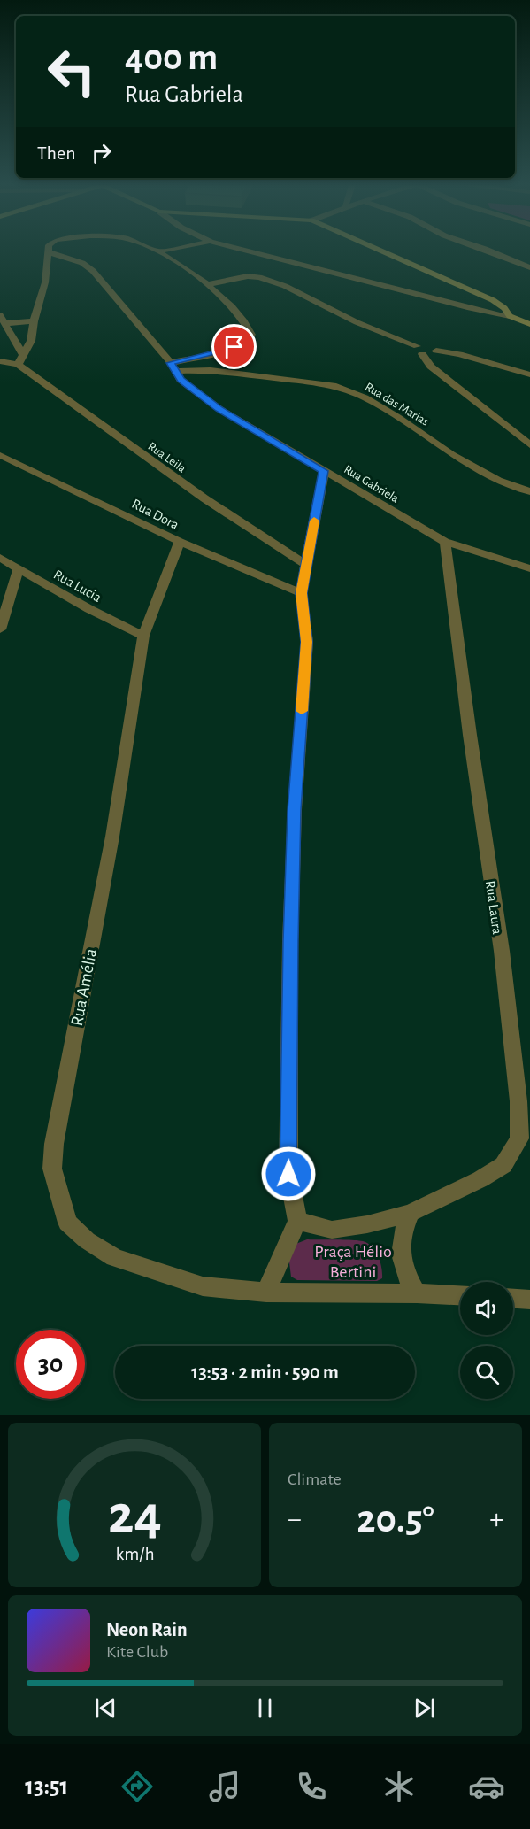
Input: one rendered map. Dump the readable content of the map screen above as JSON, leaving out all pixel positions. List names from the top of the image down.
{
  "streets": {
    "street": [
      "Rua das Marias",
      "Rua Leila",
      "Rua Gabriela",
      "Rua Dora",
      "Rua Lucia",
      "Rua Laura",
      "Rua Amélia"
    ]
  },
  "crossings": [
    ["Rua das Marias", "Rua Gabriela"],
    ["Rua Gabriela", "Rua Laura"],
    ["Rua Dora", "Rua Amélia"],
    ["Rua Lucia", "Rua Amélia"]
  ],
  "parks": ["Praça Hélio Bertini"],
  "page": {
    "turn": ["400 m", "Rua Gabriela"],
    "then": "Then",
    "limit": "30",
    "trip": "13:53 · 2 min · 590 m",
    "tile": "Climate",
    "heat": ["−", "20.5°", "+"],
    "song": ["Neon Rain", "Kite Club"],
    "tabs": "13:51",
    "gauge": ["24", "km/h"]
  }
}
